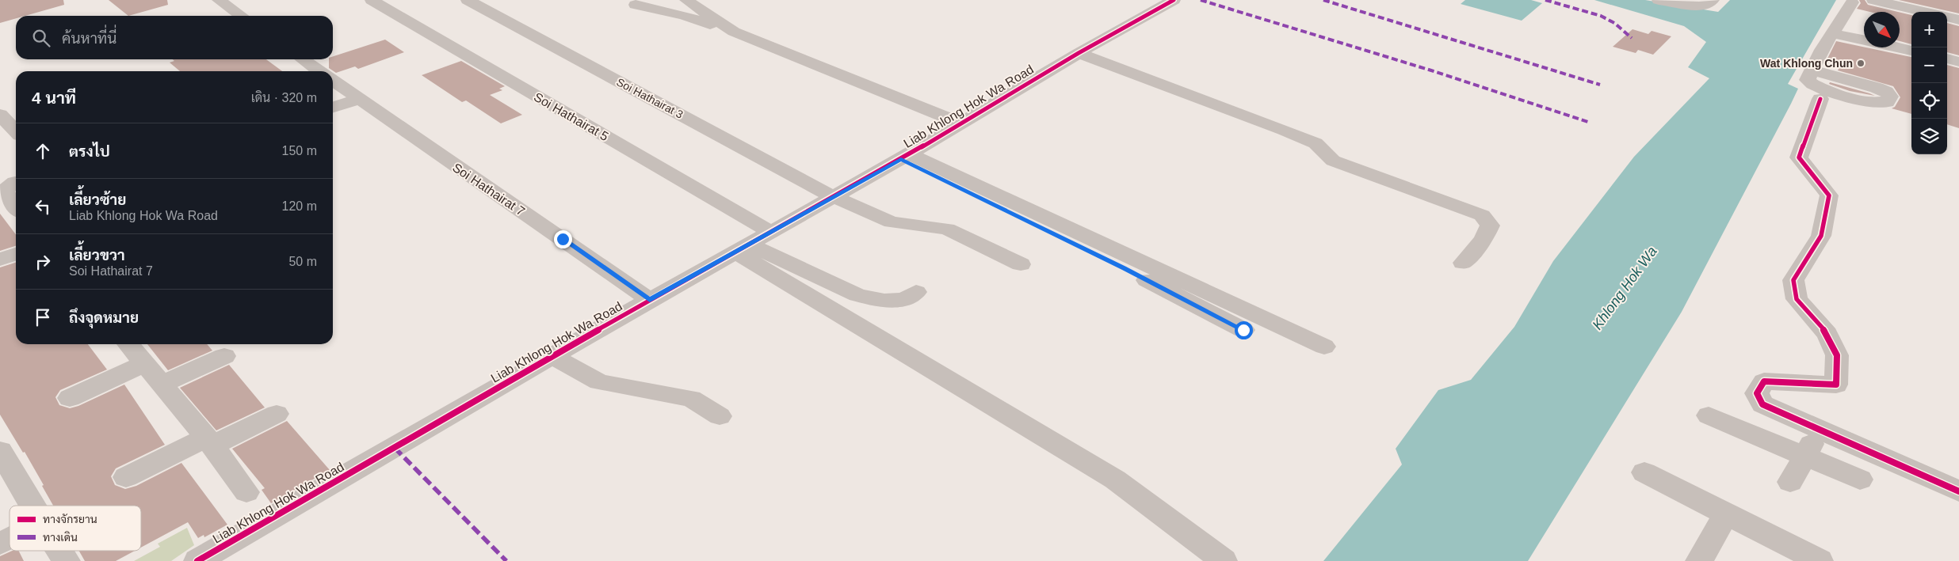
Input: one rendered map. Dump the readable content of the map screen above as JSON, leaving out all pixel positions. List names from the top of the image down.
{
  "streets": {
    "street": [
      "Soi Hathairat 3",
      "Liab Khlong Hok Wa Road",
      "Soi Hathairat 5",
      "Soi Hathairat 7"
    ]
  },
  "crossings": [
    ["Soi Hathairat 3", "Liab Khlong Hok Wa Road"],
    ["Liab Khlong Hok Wa Road", "Soi Hathairat 5"],
    ["Liab Khlong Hok Wa Road", "Soi Hathairat 7"]
  ],
  "water": ["Khlong Hok Wa"],
  "places": ["Wat Khlong Chun"],
  "legend": ["ทางจักรยาน", "ทางเดิน"],
  "north": "bottom right",
  "page": {
    "map_buttons": ["+", "−"],
    "search": "ค้นหาที่นี่",
    "heading": ["4 นาที", "เดิน · 320 m"],
    "list": [
      ["ตรงไป", "150 m"],
      ["เลี้ยวซ้าย", "Liab Khlong Hok Wa Road", "120 m"],
      ["เลี้ยวขวา", "Soi Hathairat 7", "50 m"],
      "ถึงจุดหมาย"
    ]
  }
}
